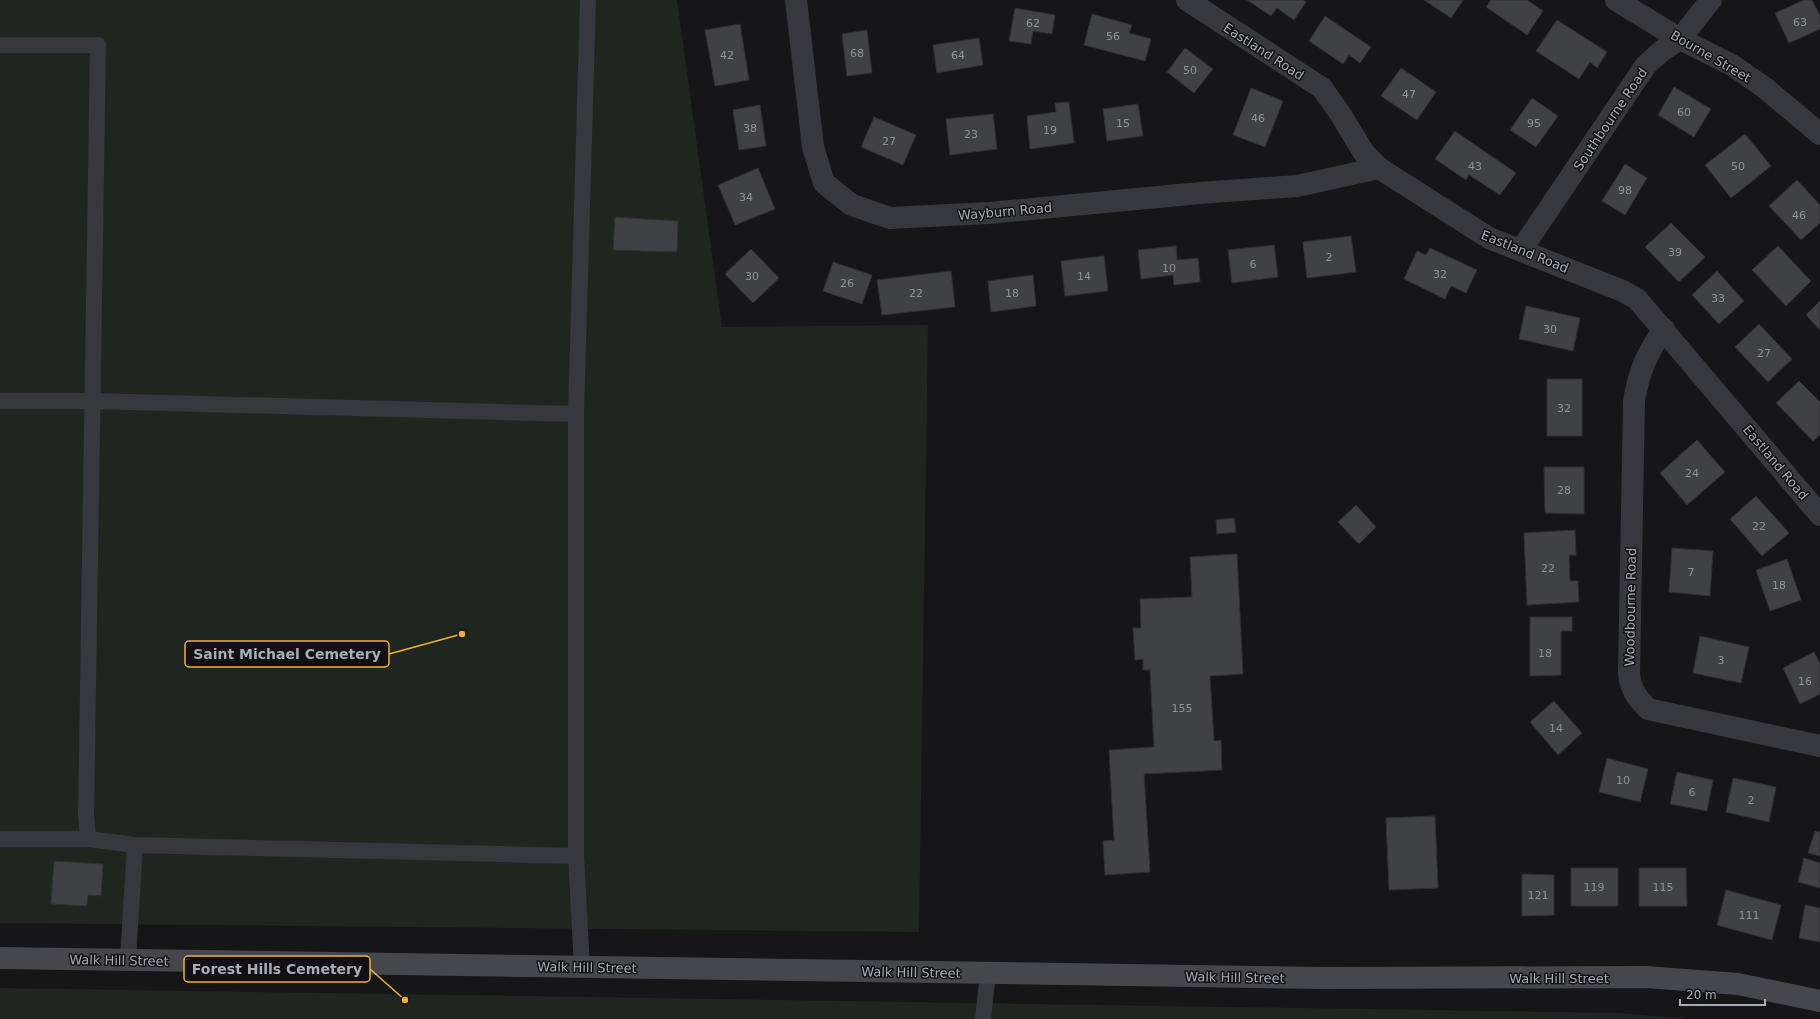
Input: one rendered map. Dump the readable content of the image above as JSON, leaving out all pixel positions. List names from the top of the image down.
{
  "streets": {
    "main road": ["Walk Hill Street"],
    "street": [
      "Eastland Road",
      "Bourne Street",
      "Southbourne Road",
      "Wayburn Road",
      "Woodbourne Road"
    ]
  },
  "crossings": [
    ["Eastland Road", "Southbourne Road"],
    ["Eastland Road", "Wayburn Road"],
    ["Eastland Road", "Woodbourne Road"],
    ["Bourne Street", "Southbourne Road"]
  ],
  "places": ["Saint Michael Cemetery", "Forest Hills Cemetery"],
  "house_numbers": [
    "63",
    "62",
    "56",
    "68",
    "42",
    "64",
    "50",
    "47",
    "60",
    "46",
    "15",
    "95",
    "38",
    "19",
    "23",
    "27",
    "43",
    "50",
    "98",
    "34",
    "46",
    "39",
    "2",
    "6",
    "10",
    "32",
    "30",
    "14",
    "26",
    "22",
    "18",
    "33",
    "30",
    "27",
    "32",
    "24",
    "28",
    "22",
    "22",
    "7",
    "18",
    "18",
    "3",
    "16",
    "155",
    "14",
    "10",
    "6",
    "2",
    "119",
    "115",
    "121",
    "111"
  ],
  "scale_bar": "20 m"
}
